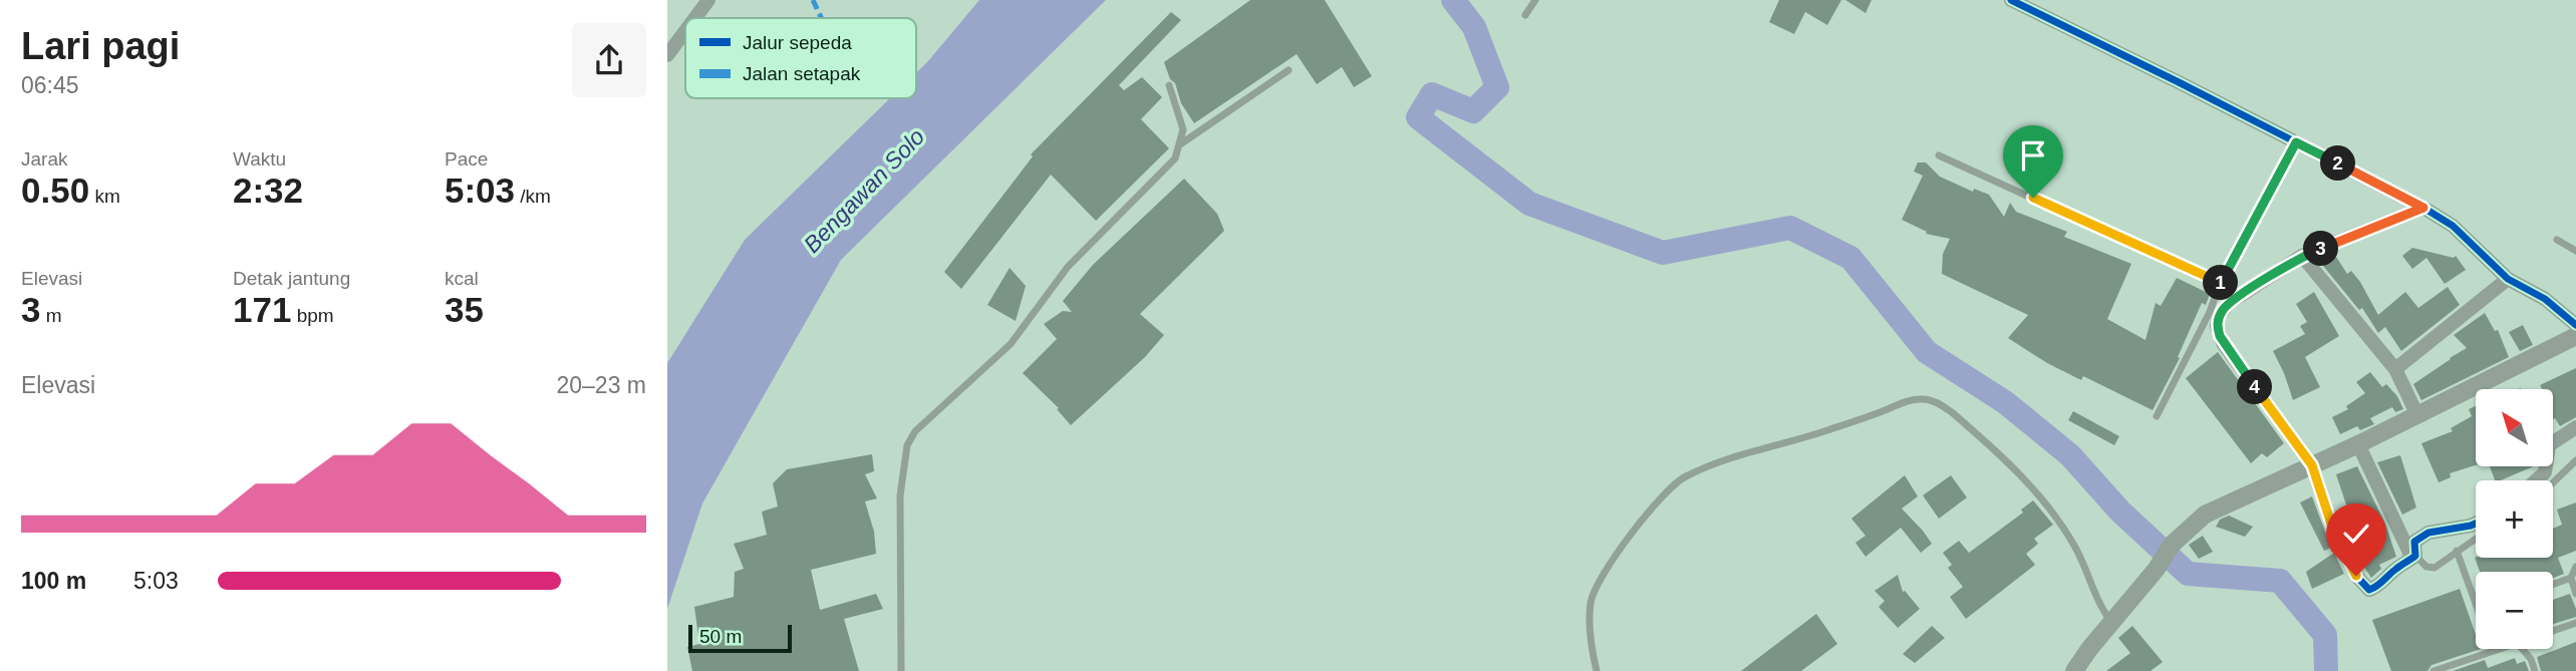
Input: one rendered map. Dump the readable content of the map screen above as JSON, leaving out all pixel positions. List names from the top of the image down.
{
  "water": ["Bengawan Solo"],
  "legend": ["Jalur sepeda", "Jalan setapak"],
  "scale_bar": "50 m",
  "north": "top left",
  "page": {
    "heading": ["Lari pagi", "06:45"],
    "stats": [
      ["Jarak", "0.50 km"],
      ["Waktu", "2:32"],
      ["Pace", "5:03 /km"],
      ["Elevasi", "3 m"],
      ["Detak jantung", "171 bpm"],
      ["kcal", "35"]
    ],
    "pins": [
      "2",
      "3",
      "1",
      "4"
    ],
    "chart": ["Elevasi", "20–23 m"],
    "map_buttons": ["+", "−"],
    "list": [
      {
        "name": "100 m",
        "note": "5:03"
      }
    ],
    "scale": "50 m"
  }
}
